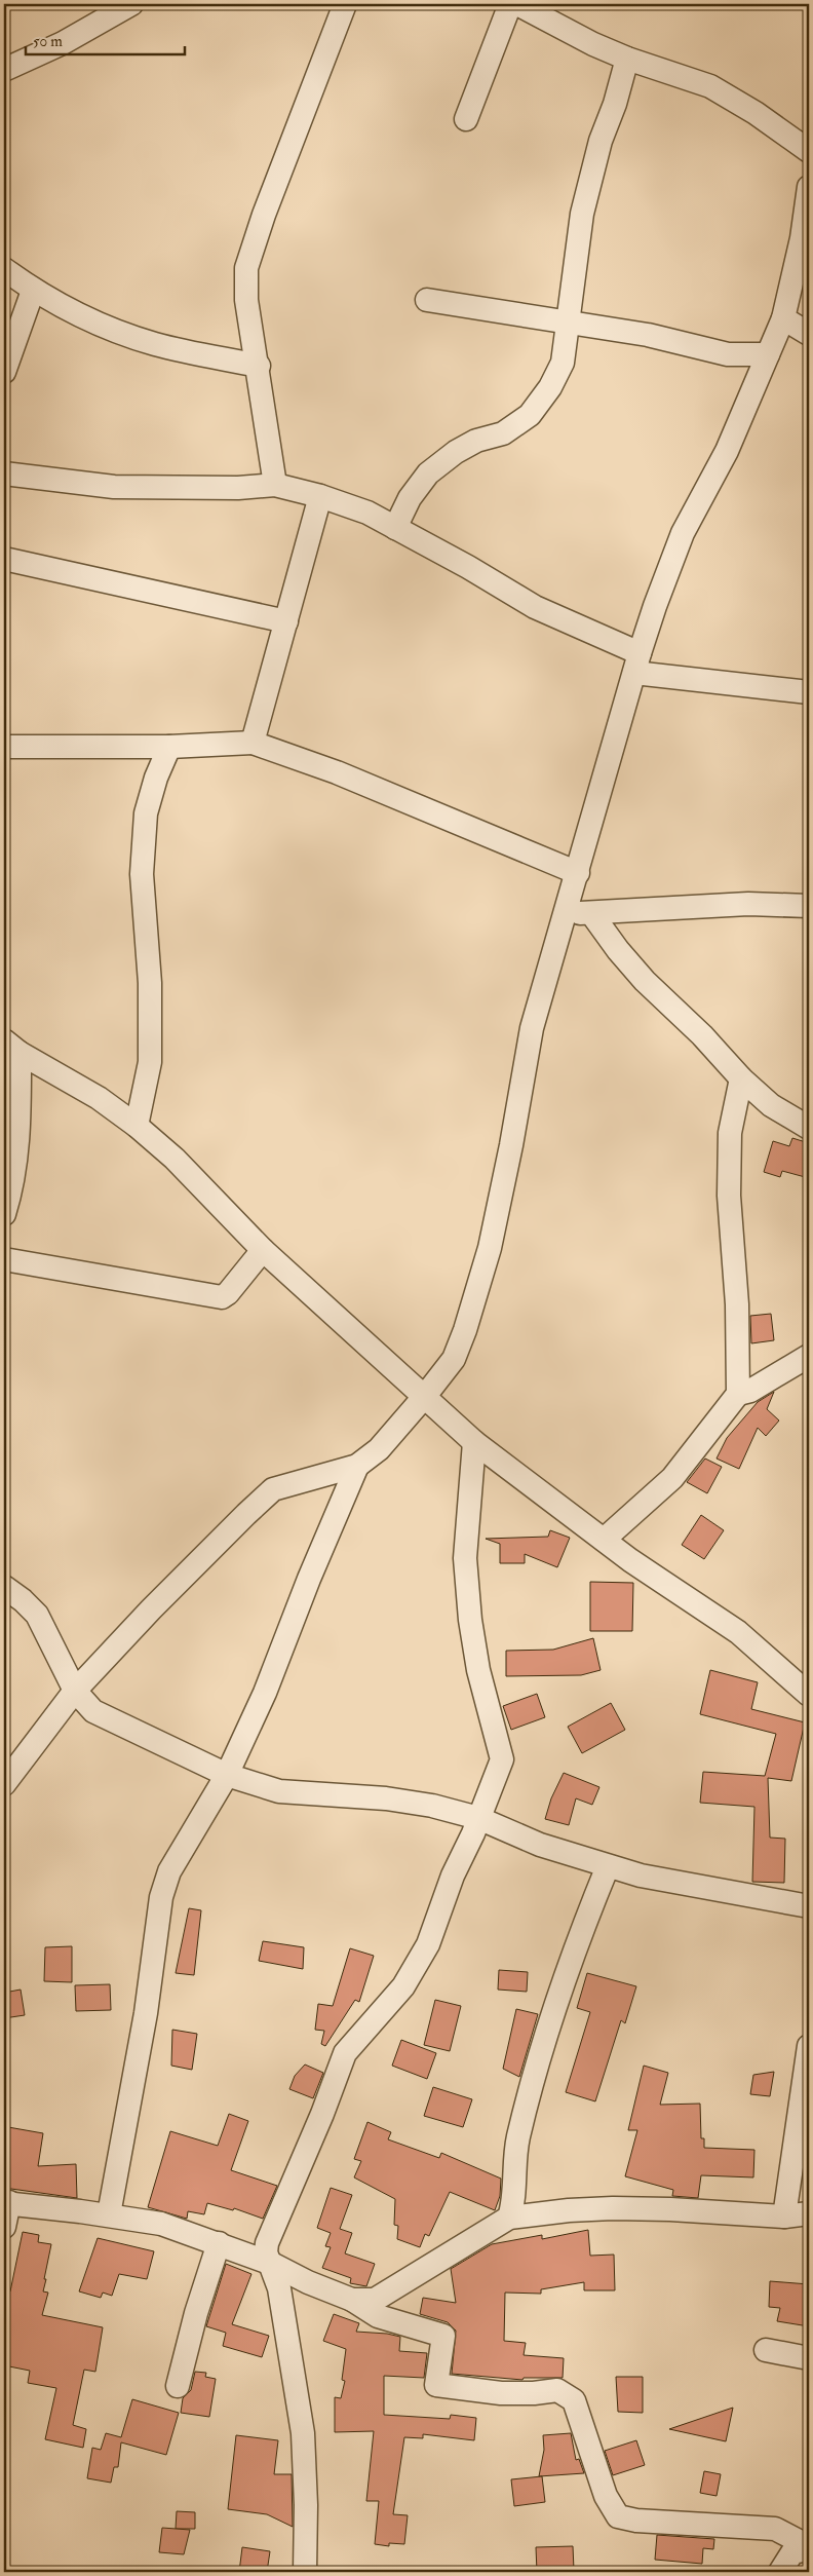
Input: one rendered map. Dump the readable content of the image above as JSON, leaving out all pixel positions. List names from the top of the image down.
{
  "scale_bar": "50 m"
}
